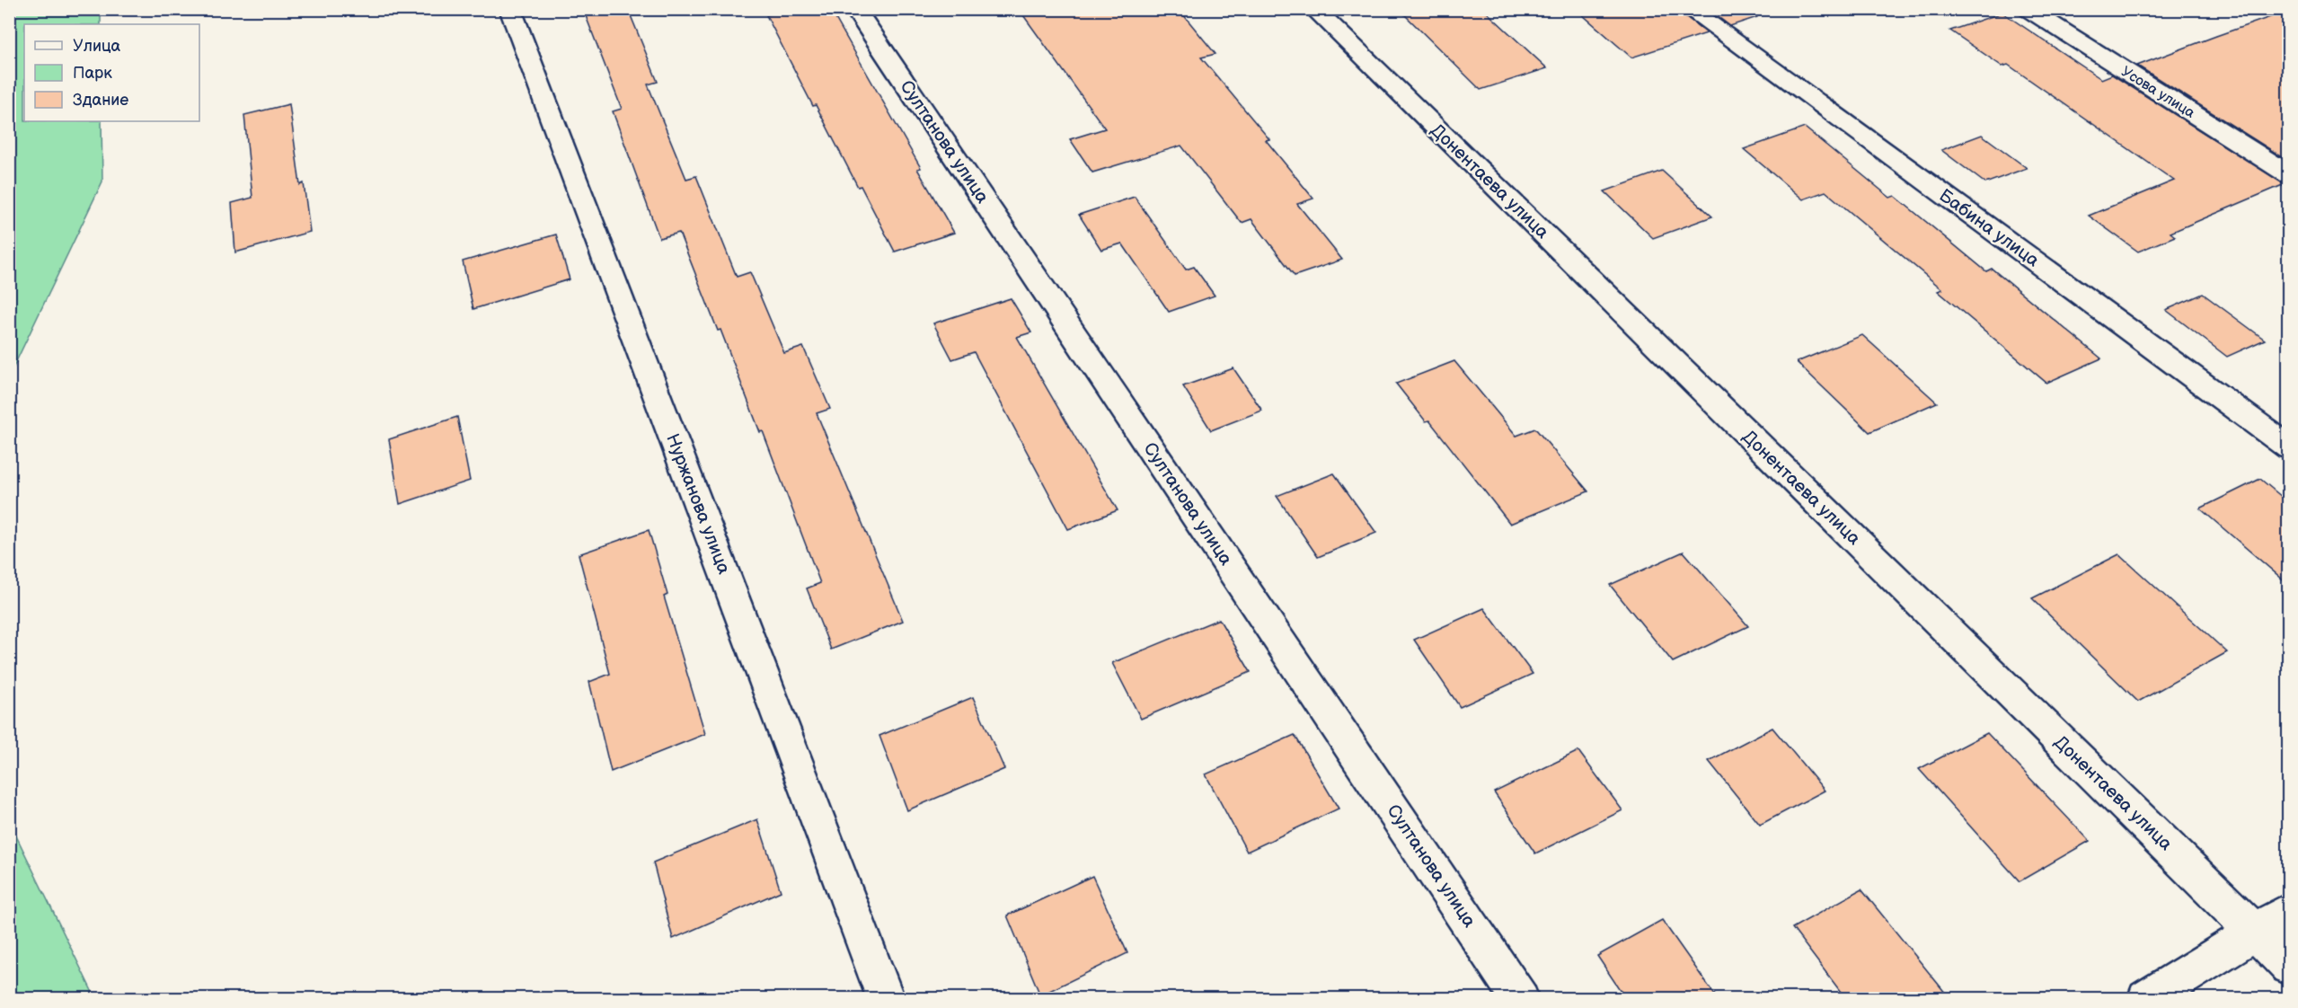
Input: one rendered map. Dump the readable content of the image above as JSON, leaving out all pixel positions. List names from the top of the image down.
{
  "streets": {
    "street": [
      "Усова улица",
      "Султанова улица",
      "Донентаева улица",
      "Бабина улица",
      "Нуржанова улица"
    ]
  },
  "legend": ["Улица", "Парк", "Здание"]
}
